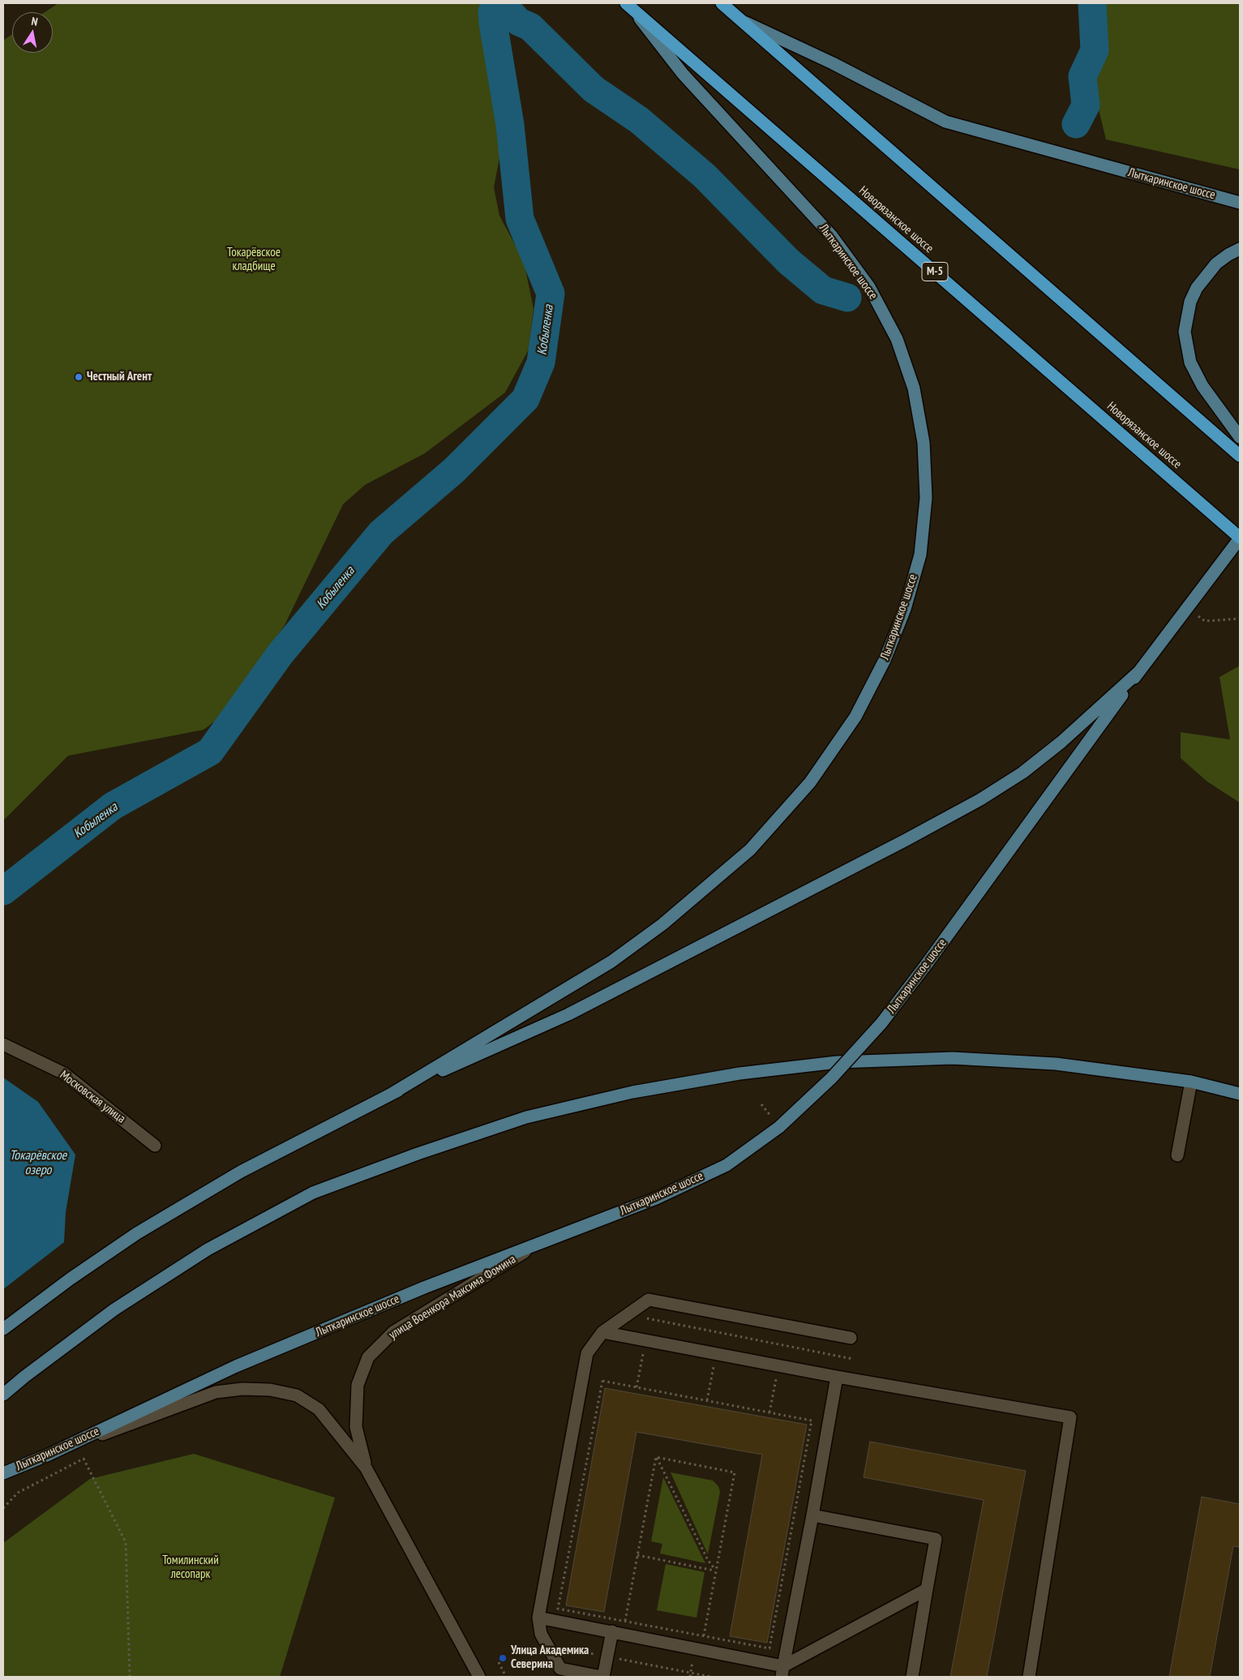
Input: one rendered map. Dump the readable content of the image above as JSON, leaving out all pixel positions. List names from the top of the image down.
{
  "streets": {
    "highway": ["Новорязанское шоссе", "М-5"],
    "main road": ["Лыткаринское шоссе"],
    "street": ["Московская улица", "улица Военкора Максима Фомина"]
  },
  "crossings": [
    ["Лыткаринское шоссе", "Новорязанское шоссе"],
    ["Лыткаринское шоссе", "улица Военкора Максима Фомина"]
  ],
  "water": ["Кобыленка", "Токарёвское озеро"],
  "parks": ["Токарёвское кладбище", "Томилинский лесопарк"],
  "places": ["Честный Агент", "Улица Академика Северина"],
  "north": "top"
}
